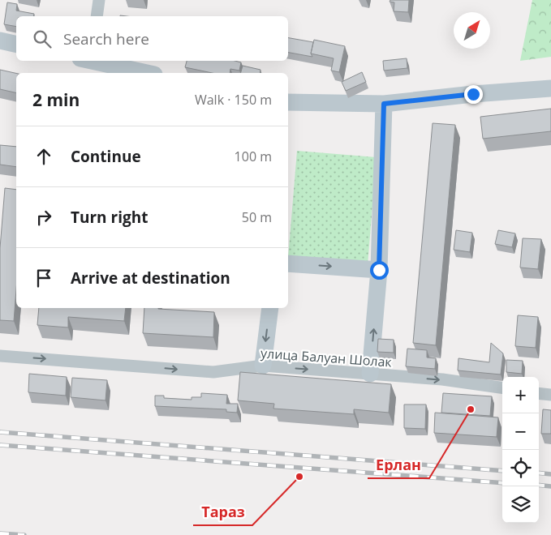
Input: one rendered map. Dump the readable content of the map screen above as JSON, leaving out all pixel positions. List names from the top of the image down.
{
  "streets": {
    "street": ["улица Балуан Шолак"]
  },
  "one_way": ["улица Балуан Шолак"],
  "places": ["Ерлан", "Тараз"],
  "north": "top right",
  "page": {
    "search": "Search here",
    "heading": ["2 min", "Walk · 150 m"],
    "list": [
      ["Continue", "100 m"],
      ["Turn right", "50 m"],
      "Arrive at destination"
    ],
    "map_buttons": ["+", "−"]
  }
}
